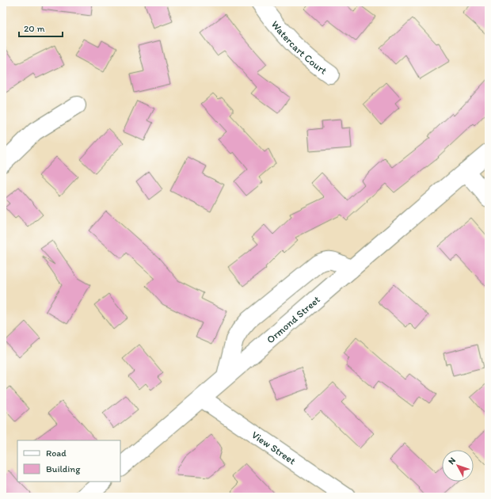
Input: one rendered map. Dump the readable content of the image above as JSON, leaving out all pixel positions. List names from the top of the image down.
{
  "streets": {
    "street": ["Watercart Court", "Ormond Street", "View Street"]
  },
  "crossings": [
    ["Ormond Street", "View Street"]
  ],
  "legend": ["Road", "Building"],
  "scale_bar": "20 m",
  "north": "top left"
}
